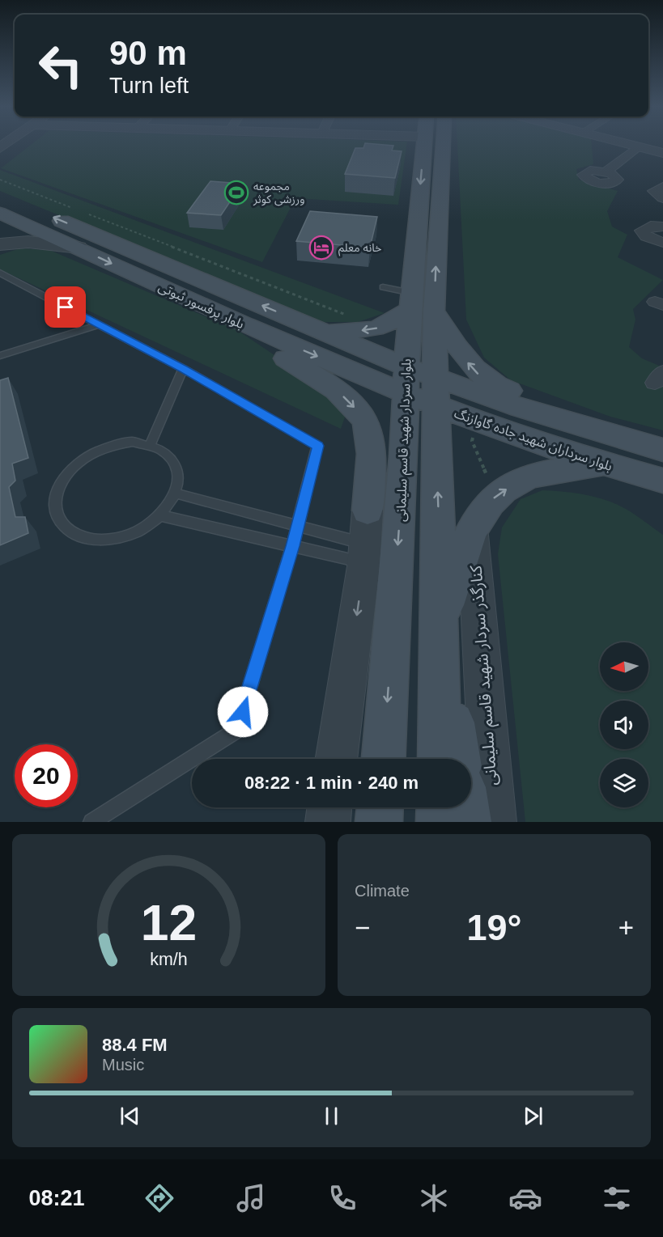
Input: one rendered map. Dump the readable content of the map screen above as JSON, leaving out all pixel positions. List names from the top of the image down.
{
  "streets": {
    "main road": ["بلوار پرفسور ثبوتی", "بلوار سرداران شهید جاده گاوازنگ", "بلوار سردار شهید قاسم سلیمانی"],
    "street": ["کنارگذر سردار شهید قاسم سلیمانی"]
  },
  "crossings": [
    ["بلوار پرفسور ثبوتی", "بلوار سرداران شهید جاده گاوازنگ"],
    ["بلوار پرفسور ثبوتی", "بلوار سردار شهید قاسم سلیمانی"],
    ["بلوار سرداران شهید جاده گاوازنگ", "بلوار سردار شهید قاسم سلیمانی"]
  ],
  "places": {
    "sports": ["مجموعه ورزشی کوثر"],
    "hotel": ["خانه معلم"]
  },
  "north": "left",
  "page": {
    "turn": ["90 m", "Turn left"],
    "limit": "20",
    "trip": "08:22 · 1 min · 240 m",
    "tile": "Climate",
    "heat": ["−", "19°", "+"],
    "song": ["88.4 FM", "Music"],
    "tabs": "08:21",
    "gauge": ["12", "km/h"]
  }
}
